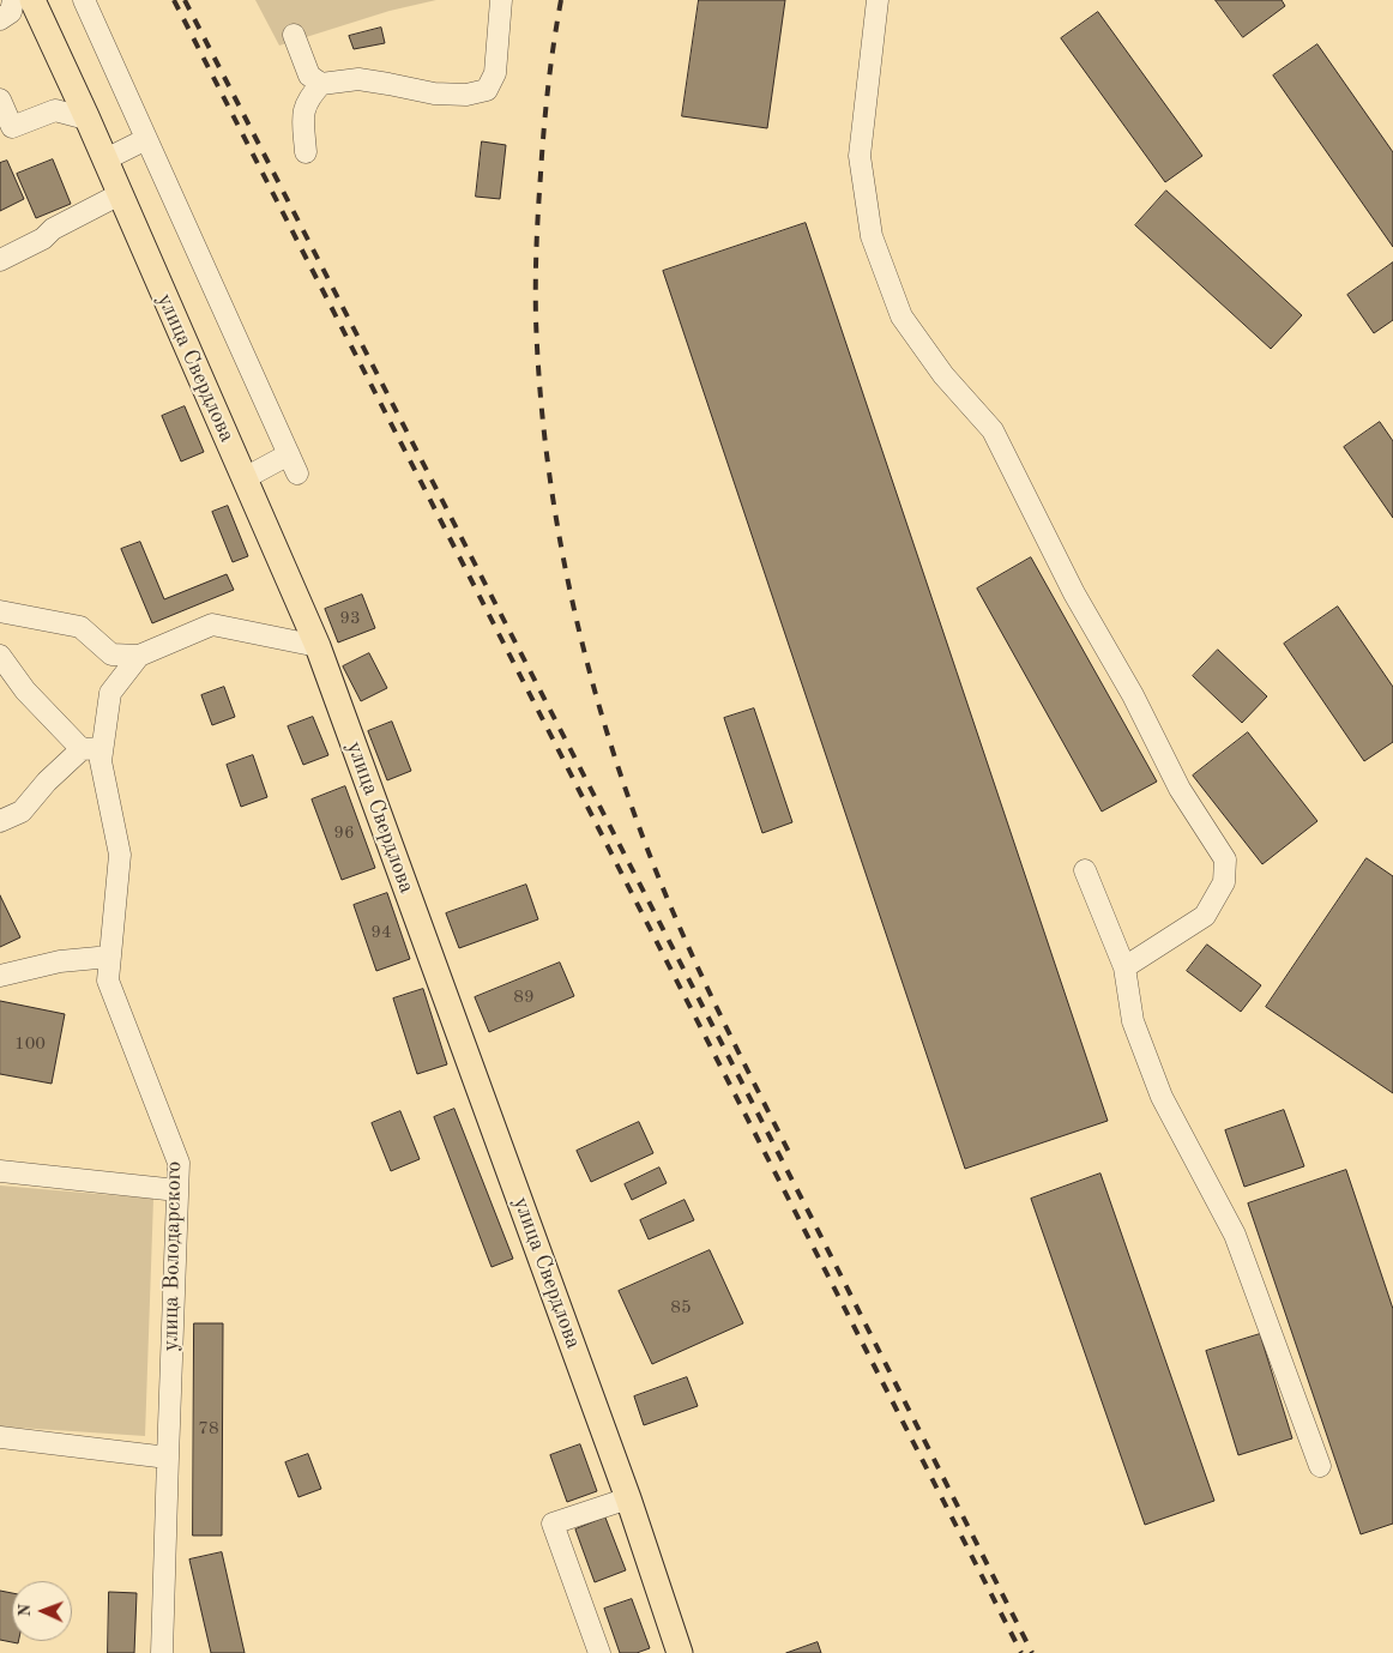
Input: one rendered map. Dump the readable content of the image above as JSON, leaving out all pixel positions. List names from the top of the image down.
{
  "streets": {
    "main road": ["улица Свердлова"],
    "street": ["улица Володарского"]
  },
  "crossings": [
    ["улица Свердлова", "улица Володарского"]
  ],
  "house_numbers": [
    "93",
    "96",
    "94",
    "89",
    "100",
    "85",
    "78"
  ],
  "north": "left"
}
